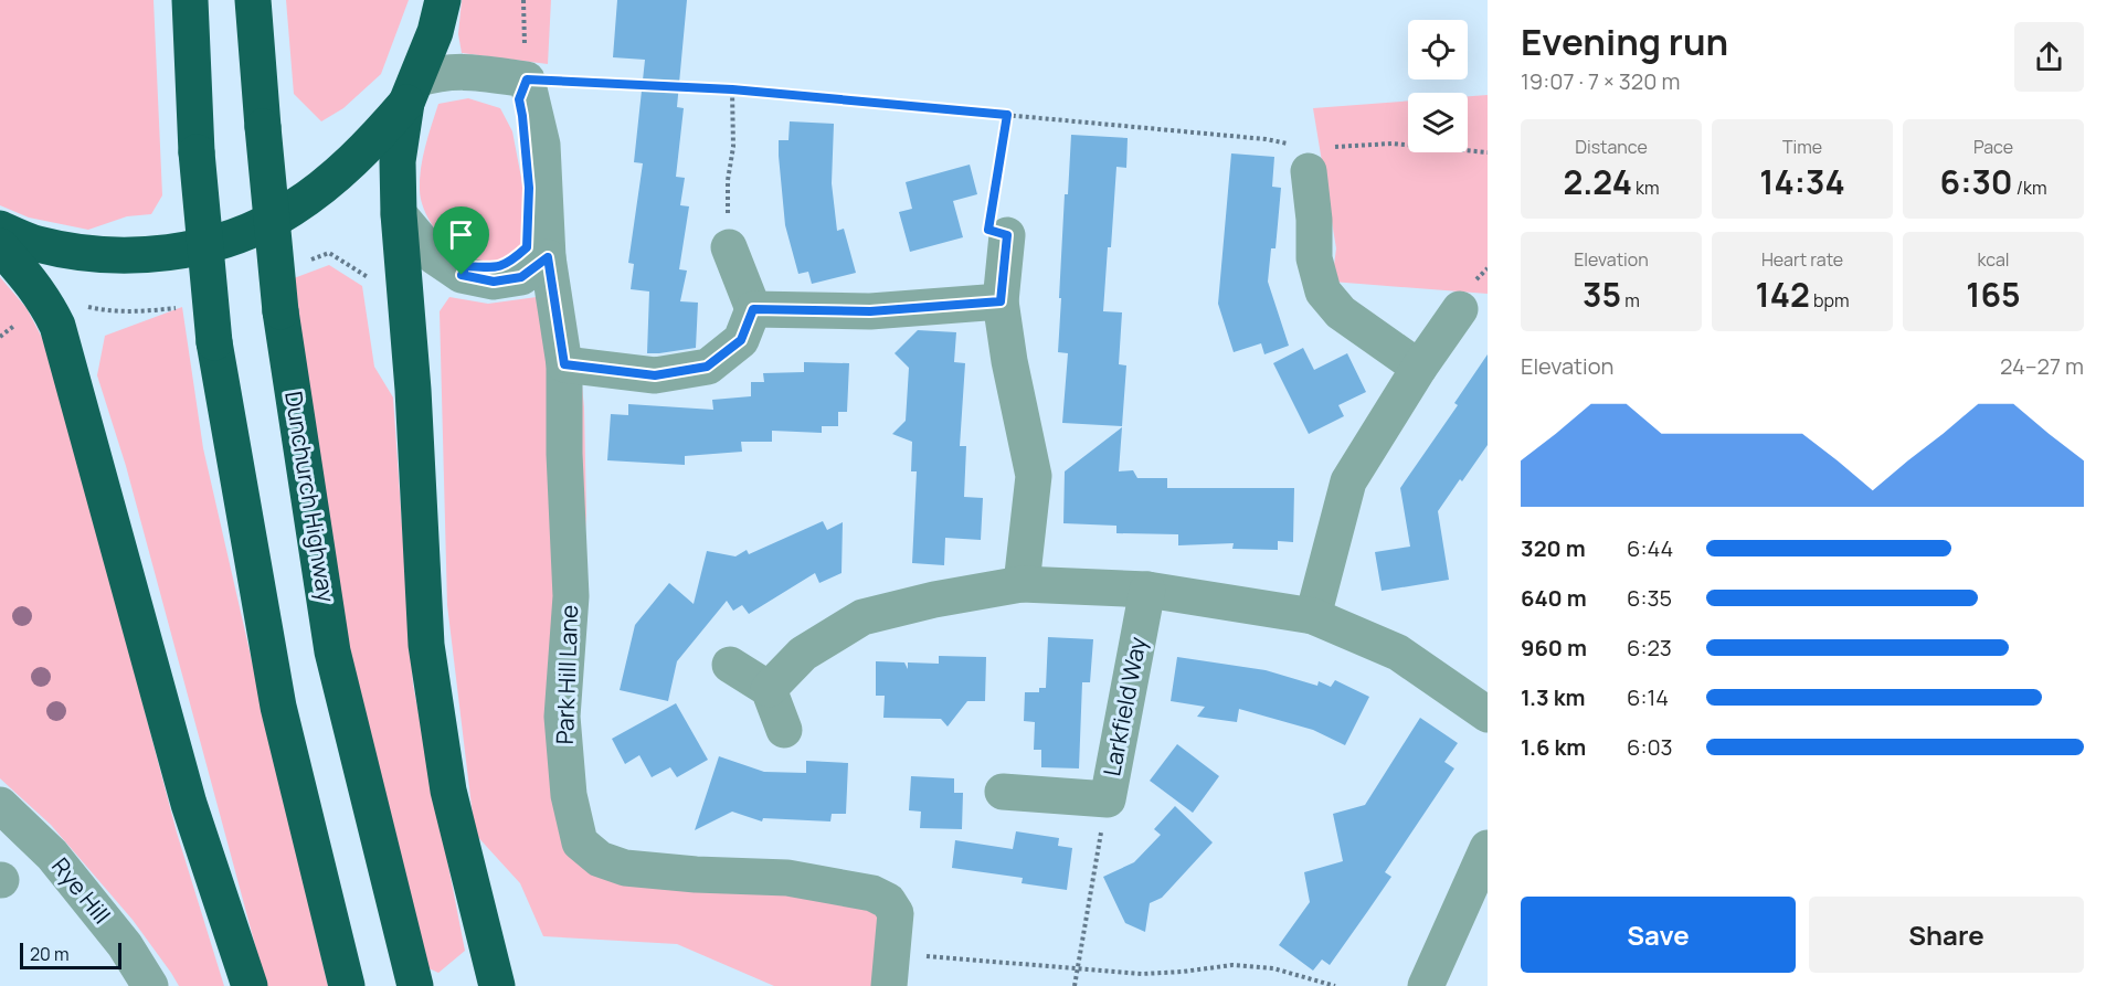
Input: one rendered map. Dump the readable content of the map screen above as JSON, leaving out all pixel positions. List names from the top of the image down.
{
  "streets": {
    "highway": ["Dunchurch Highway"],
    "street": ["Park Hill Lane", "Larkfield Way", "Rye Hill"]
  },
  "scale_bar": "20 m",
  "page": {
    "heading": ["Evening run", "19:07 · 7 × 320 m"],
    "stats": [
      ["Distance", "2.24 km"],
      ["Time", "14:34"],
      ["Pace", "6:30 /km"],
      ["Elevation", "35 m"],
      ["Heart rate", "142 bpm"],
      ["kcal", "165"]
    ],
    "chart": ["Elevation", "24–27 m"],
    "list": [
      {
        "name": "320 m",
        "note": "6:44"
      },
      {
        "name": "640 m",
        "note": "6:35"
      },
      {
        "name": "960 m",
        "note": "6:23"
      },
      {
        "name": "1.3 km",
        "note": "6:14"
      },
      {
        "name": "1.6 km",
        "note": "6:03"
      }
    ],
    "buttons": ["Save", "Share"],
    "scale": "20 m"
  }
}
